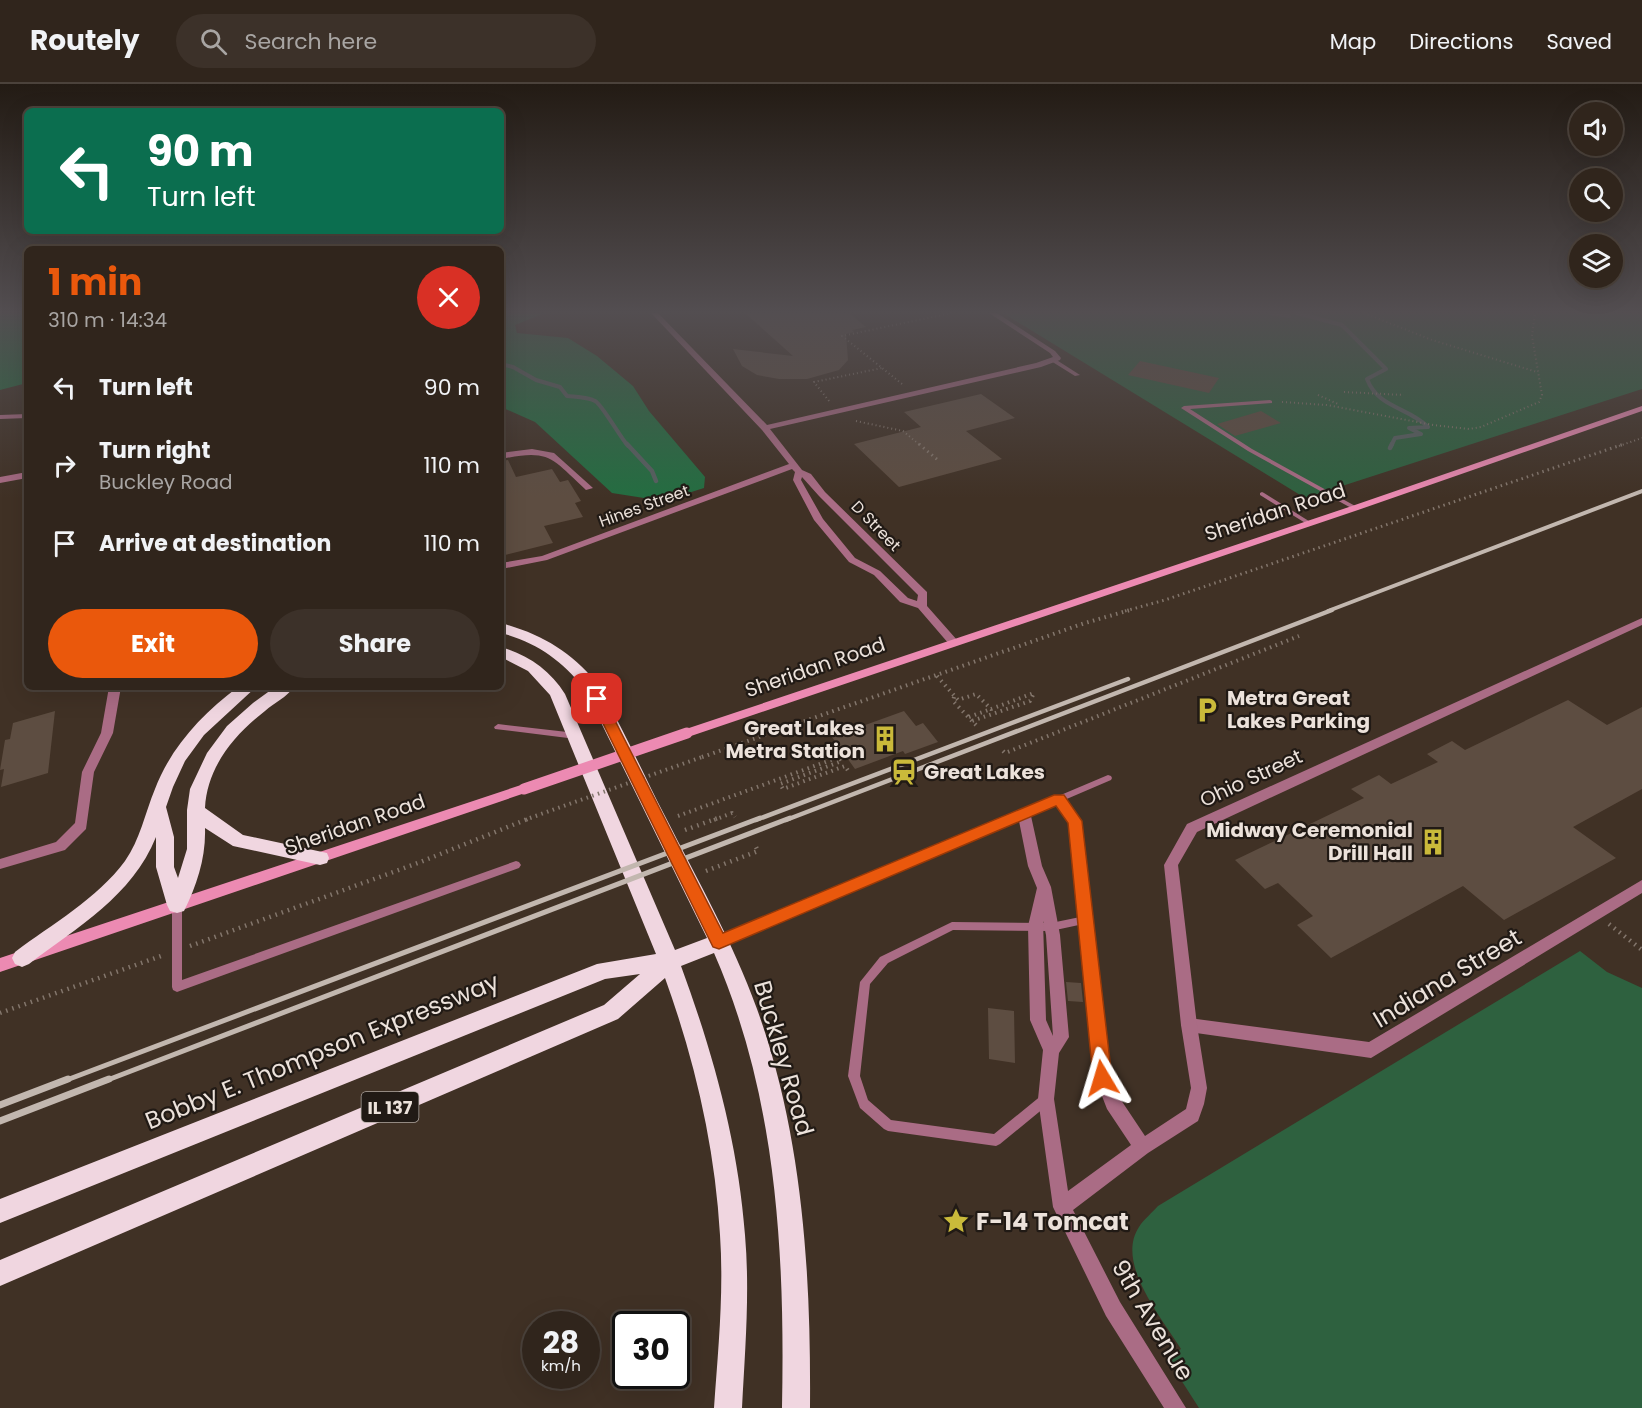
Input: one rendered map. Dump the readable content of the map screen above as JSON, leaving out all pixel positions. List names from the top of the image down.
{
  "streets": {
    "highway": ["Bobby E. Thompson Expressway", "Buckley Road", "IL 137"],
    "main road": ["Sheridan Road"],
    "street": [
      "Hines Street",
      "D Street",
      "Ohio Street",
      "Indiana Street",
      "9th Avenue"
    ]
  },
  "crossings": [
    ["Hines Street", "D Street"],
    ["Sheridan Road", "D Street"],
    ["Ohio Street", "Indiana Street"],
    ["Ohio Street", "9th Avenue"],
    ["Bobby E. Thompson Expressway", "Buckley Road"]
  ],
  "places": {
    "parking": ["Metra Great Lakes Parking"],
    "building": ["Great Lakes Metra Station", "Midway Ceremonial Drill Hall"],
    "station": ["Great Lakes"],
    "place": ["F-14 Tomcat"]
  },
  "page": {
    "header": "Routely",
    "search": "Search here",
    "nav": ["Map", "Directions", "Saved"],
    "turn": ["90 m", "Turn left"],
    "heading": ["1 min", "310 m · 14:34"],
    "list": [
      {
        "name": "Turn left",
        "value": "90 m"
      },
      {
        "name": "Turn right",
        "note": "Buckley Road",
        "value": "110 m"
      },
      {
        "name": "Arrive at destination",
        "value": "110 m"
      }
    ],
    "buttons": ["Exit", "Share"],
    "speed": "28 km/h",
    "limit": "30"
  }
}
